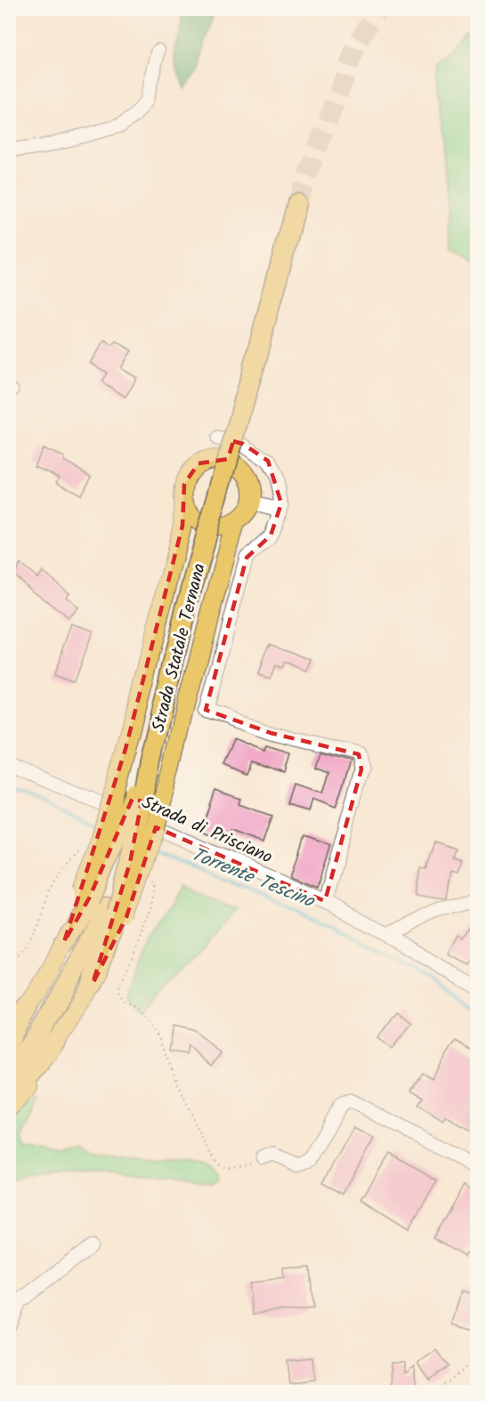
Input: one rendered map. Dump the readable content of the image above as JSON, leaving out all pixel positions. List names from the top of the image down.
{
  "streets": {
    "highway": ["Strada Statale Ternana"],
    "street": ["Strada di Prisciano"]
  },
  "water": ["Torrente Tescino"]
}
